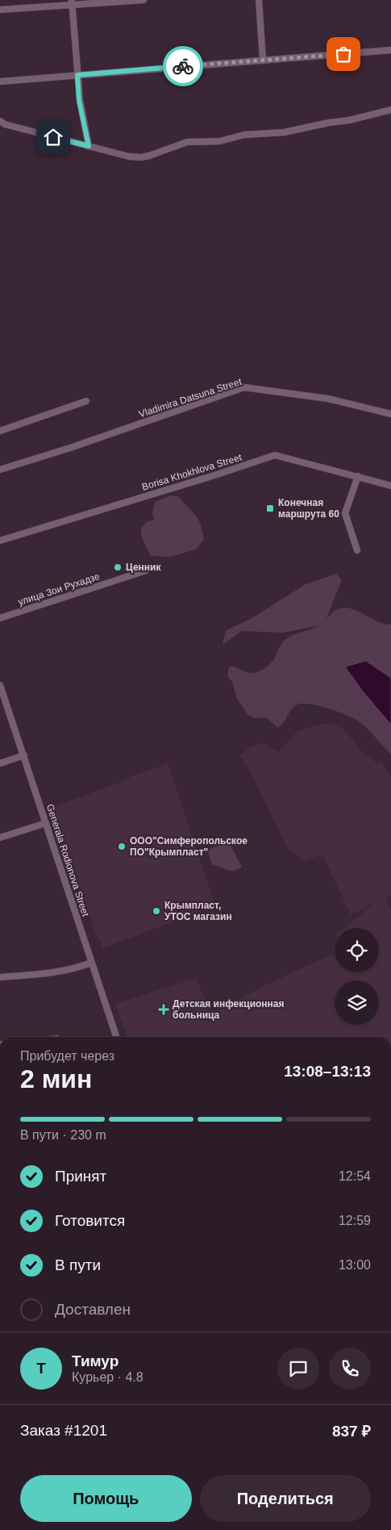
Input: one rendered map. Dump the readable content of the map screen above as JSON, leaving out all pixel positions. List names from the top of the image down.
{
  "streets": {
    "street": [
      "Vladimira Datsuna Street",
      "Borisa Khokhlova Street",
      "улица Зои Рухадзе",
      "Generala Rodionova Street"
    ]
  },
  "places": {
    "transit": ["Конечная маршрута 60"],
    "other": ["Ценник", "ООО\"Симферопольское ПО\"Крымпласт\"", "Крымпласт, УТОС магазин"],
    "health": ["Детская инфекционная больница"]
  },
  "page": {
    "heading": ["2 мин", "Прибудет через", "13:08–13:13"],
    "panel": [
      "Тимур",
      "Курьер · 4.8",
      "Заказ #1201",
      "837 ₽"
    ],
    "bar": "В пути · 230 m",
    "list": [
      ["Принят", "12:54"],
      ["Готовится", "12:59"],
      ["В пути", "13:00"],
      "Доставлен"
    ],
    "round": "Т",
    "buttons": ["Помощь", "Поделиться"]
  }
}
